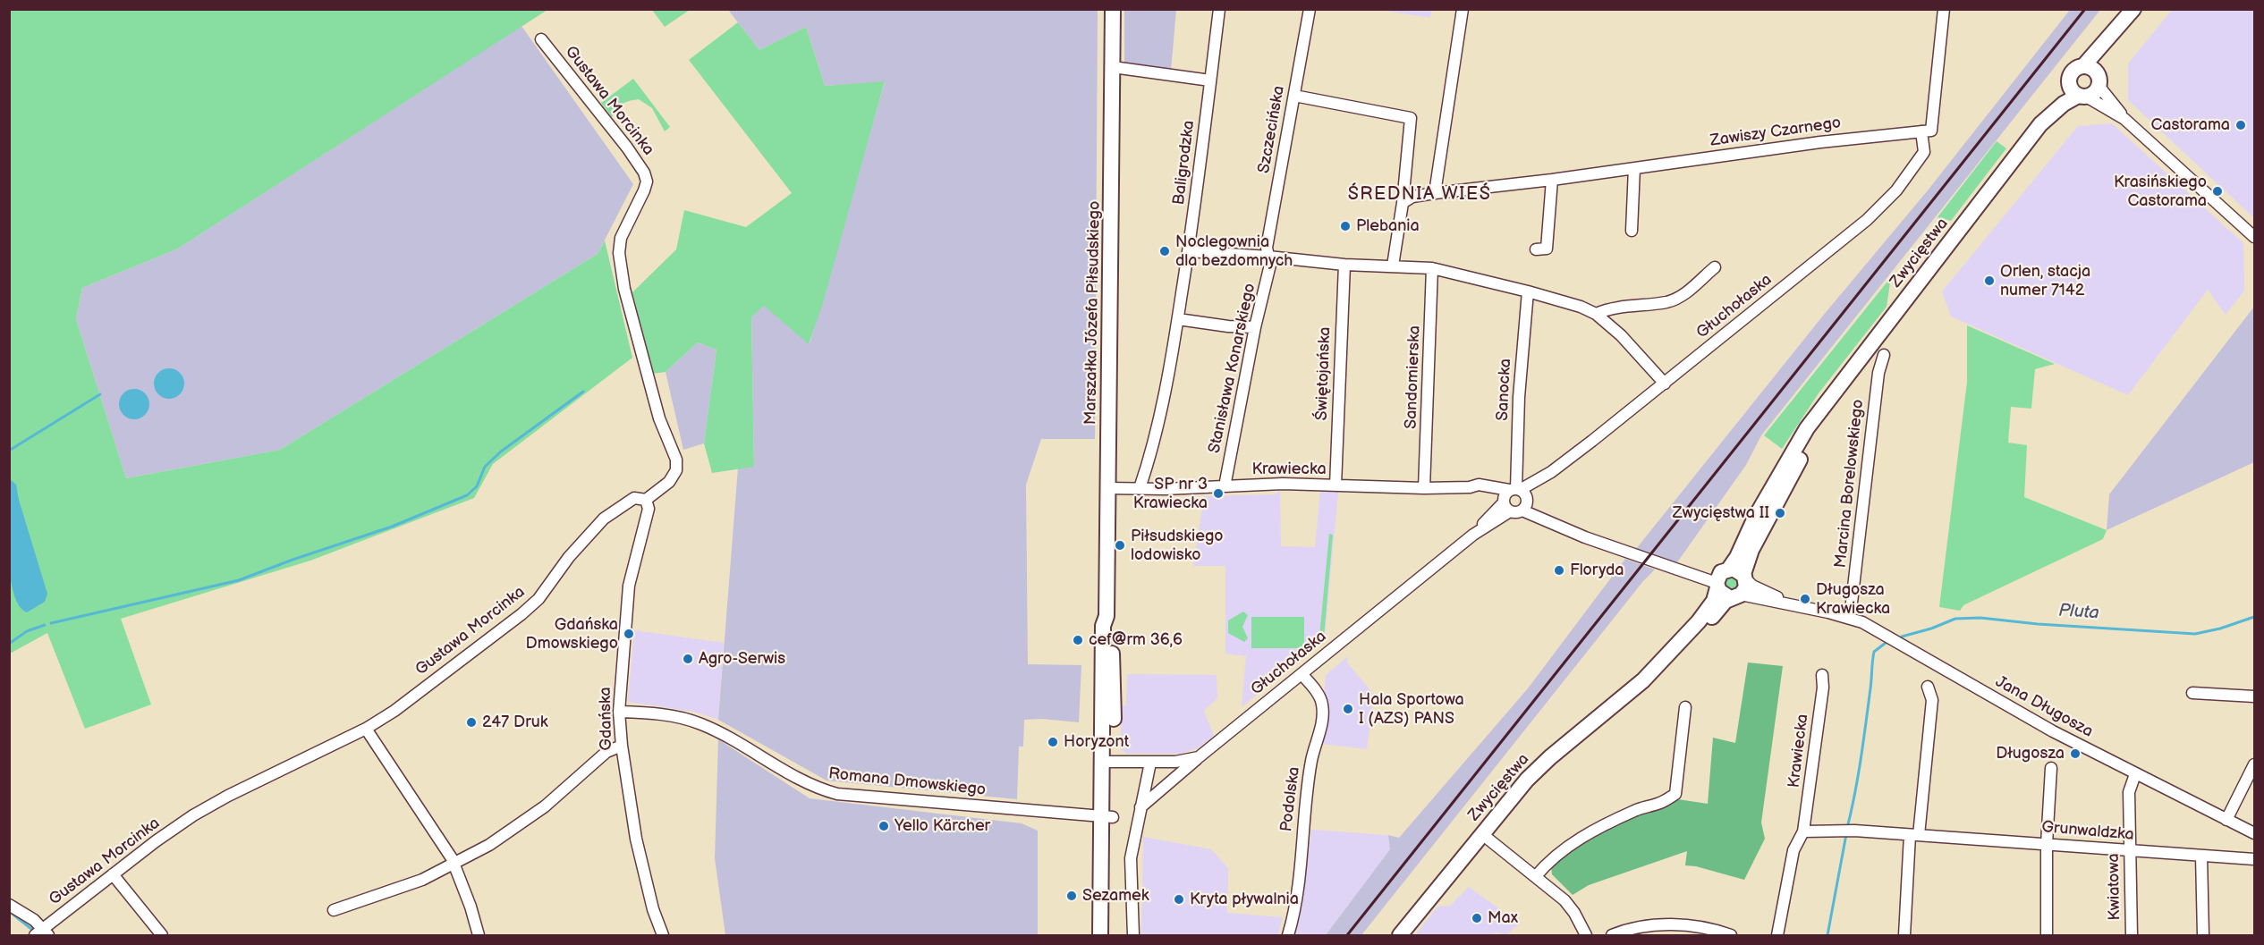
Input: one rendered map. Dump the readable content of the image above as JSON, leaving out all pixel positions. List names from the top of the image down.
{
  "streets": {
    "main road": ["Zwycięstwa", "Marszałka Józefa Piłsudskiego"],
    "street": [
      "Gustawa Morcinka",
      "Szczecińska",
      "Zawiszy Czarnego",
      "Baligrodzka",
      "Głuchołaska",
      "Stanisława Konarskiego",
      "Świętojańska",
      "Sandomierska",
      "Sanocka",
      "Krawiecka",
      "Marcina Borelowskiego",
      "Jana Długosza",
      "Gdańska",
      "Romana Dmowskiego",
      "Podolska",
      "Grunwaldzka",
      "Kwiatowa"
    ]
  },
  "crossings": [
    ["Gustawa Morcinka", "Gdańska"],
    ["Szczecińska", "Stanisława Konarskiego"],
    ["Zawiszy Czarnego", "Głuchołaska"],
    ["Baligrodzka", "Krawiecka"],
    ["Zwycięstwa", "Krawiecka"],
    ["Głuchołaska", "Marszałka Józefa Piłsudskiego"],
    ["Głuchołaska", "Sanocka"],
    ["Głuchołaska", "Krawiecka"],
    ["Głuchołaska", "Podolska"],
    ["Marszałka Józefa Piłsudskiego", "Krawiecka"],
    ["Marszałka Józefa Piłsudskiego", "Romana Dmowskiego"],
    ["Stanisława Konarskiego", "Krawiecka"],
    ["Świętojańska", "Krawiecka"],
    ["Sandomierska", "Krawiecka"],
    ["Sanocka", "Krawiecka"],
    ["Krawiecka", "Grunwaldzka"],
    ["Marcina Borelowskiego", "Jana Długosza"],
    ["Jana Długosza", "Kwiatowa"],
    ["Gdańska", "Romana Dmowskiego"],
    ["Grunwaldzka", "Kwiatowa"]
  ],
  "districts": ["ŚREDNIA WIEŚ"],
  "water": ["Pluta"],
  "places": [
    "Castorama",
    "Krasińskiego Castorama",
    "Plebania",
    "Noclegownia dla bezdomnych",
    "Orlen, stacja numer 7142",
    "SP nr 3 Krawiecka",
    "Zwycięstwa II",
    "Piłsudskiego lodowisko",
    "Floryda",
    "Długosza Krawiecka",
    "Gdańska Dmowskiego",
    "cef@rm 36,6",
    "Agro-Serwis",
    "Hala Sportowa I (AZS) PANS",
    "247 Druk",
    "Horyzont",
    "Długosza",
    "Yello Kärcher",
    "Sezamek",
    "Kryta pływalnia",
    "Max"
  ]
}
